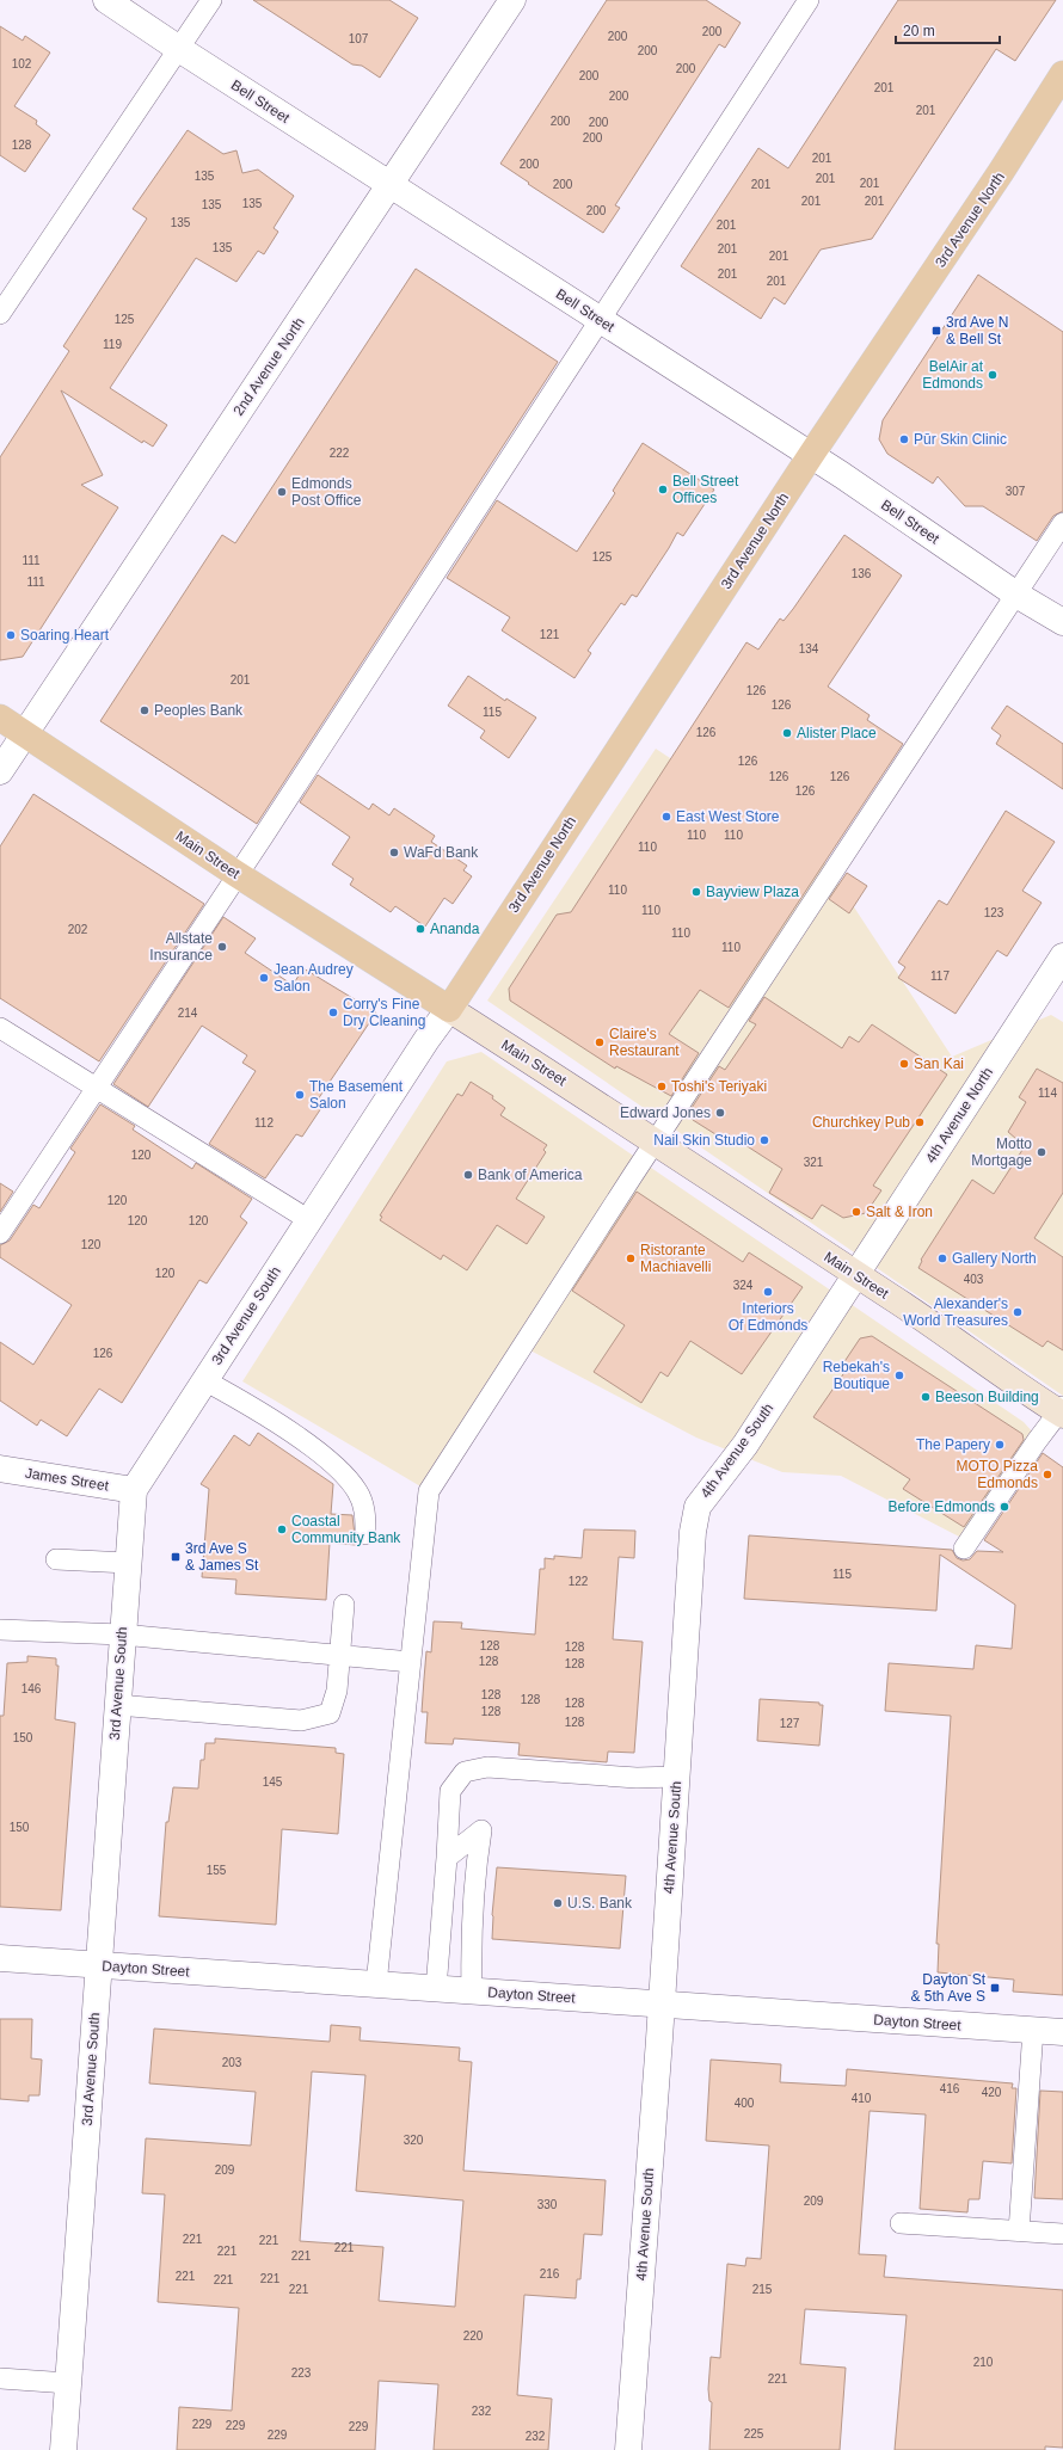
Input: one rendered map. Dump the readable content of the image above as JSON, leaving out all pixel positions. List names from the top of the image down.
{
  "streets": {
    "main road": ["3rd Avenue North", "Main Street"],
    "street": [
      "Bell Street",
      "2nd Avenue North",
      "4th Avenue North",
      "3rd Avenue South",
      "4th Avenue South",
      "James Street",
      "Dayton Street"
    ]
  },
  "crossings": [
    ["Bell Street", "3rd Avenue North"],
    ["Bell Street", "2nd Avenue North"],
    ["3rd Avenue North", "Main Street"],
    ["3rd Avenue North", "3rd Avenue South"],
    ["2nd Avenue North", "Main Street"],
    ["Main Street", "4th Avenue North"],
    ["Main Street", "3rd Avenue South"],
    ["Main Street", "4th Avenue South"],
    ["4th Avenue North", "4th Avenue South"],
    ["3rd Avenue South", "James Street"],
    ["3rd Avenue South", "Dayton Street"],
    ["4th Avenue South", "Dayton Street"]
  ],
  "places": {
    "transit": ["3rd Ave N & Bell St", "3rd Ave S & James St", "Dayton St & 5th Ave S"],
    "other": [
      "BelAir at Edmonds",
      "Pūr Skin Clinic",
      "Bell Street Offices",
      "Edmonds Post Office",
      "Soaring Heart",
      "Peoples Bank",
      "Alister Place",
      "East West Store",
      "WaFd Bank",
      "Bayview Plaza",
      "Ananda",
      "Allstate Insurance",
      "Jean Audrey Salon",
      "Corry's Fine Dry Cleaning",
      "Claire's Restaurant",
      "San Kai",
      "Toshi's Teriyaki",
      "The Basement Salon",
      "Edward Jones",
      "Churchkey Pub",
      "Nail Skin Studio",
      "Motto Mortgage",
      "Bank of America",
      "Salt & Iron",
      "Ristorante Machiavelli",
      "Gallery North",
      "Interiors Of Edmonds",
      "Alexander's World Treasures",
      "Rebekah's Boutique",
      "Beeson Building",
      "The Papery",
      "MOTO Pizza Edmonds",
      "Before Edmonds",
      "Coastal Community Bank",
      "U.S. Bank"
    ]
  },
  "house_numbers": [
    "200",
    "200",
    "107",
    "200",
    "102",
    "200",
    "200",
    "201",
    "200",
    "201",
    "200",
    "200",
    "200",
    "128",
    "201",
    "200",
    "135",
    "201",
    "201",
    "200",
    "201",
    "201",
    "201",
    "135",
    "135",
    "200",
    "135",
    "201",
    "135",
    "201",
    "201",
    "201",
    "201",
    "125",
    "119",
    "222",
    "307",
    "125",
    "111",
    "136",
    "111",
    "121",
    "134",
    "201",
    "126",
    "126",
    "115",
    "126",
    "126",
    "126",
    "126",
    "126",
    "110",
    "110",
    "110",
    "110",
    "110",
    "123",
    "202",
    "110",
    "110",
    "117",
    "214",
    "114",
    "112",
    "120",
    "321",
    "120",
    "120",
    "120",
    "120",
    "120",
    "403",
    "324",
    "126",
    "115",
    "122",
    "128",
    "128",
    "128",
    "128",
    "146",
    "128",
    "128",
    "128",
    "128",
    "128",
    "127",
    "150",
    "145",
    "150",
    "155",
    "203",
    "416",
    "420",
    "410",
    "400",
    "320",
    "209",
    "209",
    "330",
    "221",
    "221",
    "221",
    "221",
    "221",
    "216",
    "221",
    "221",
    "221",
    "221",
    "215",
    "220",
    "210",
    "223",
    "221",
    "232",
    "229",
    "229",
    "229",
    "225",
    "229",
    "232"
  ],
  "scale_bar": "20 m"
}
